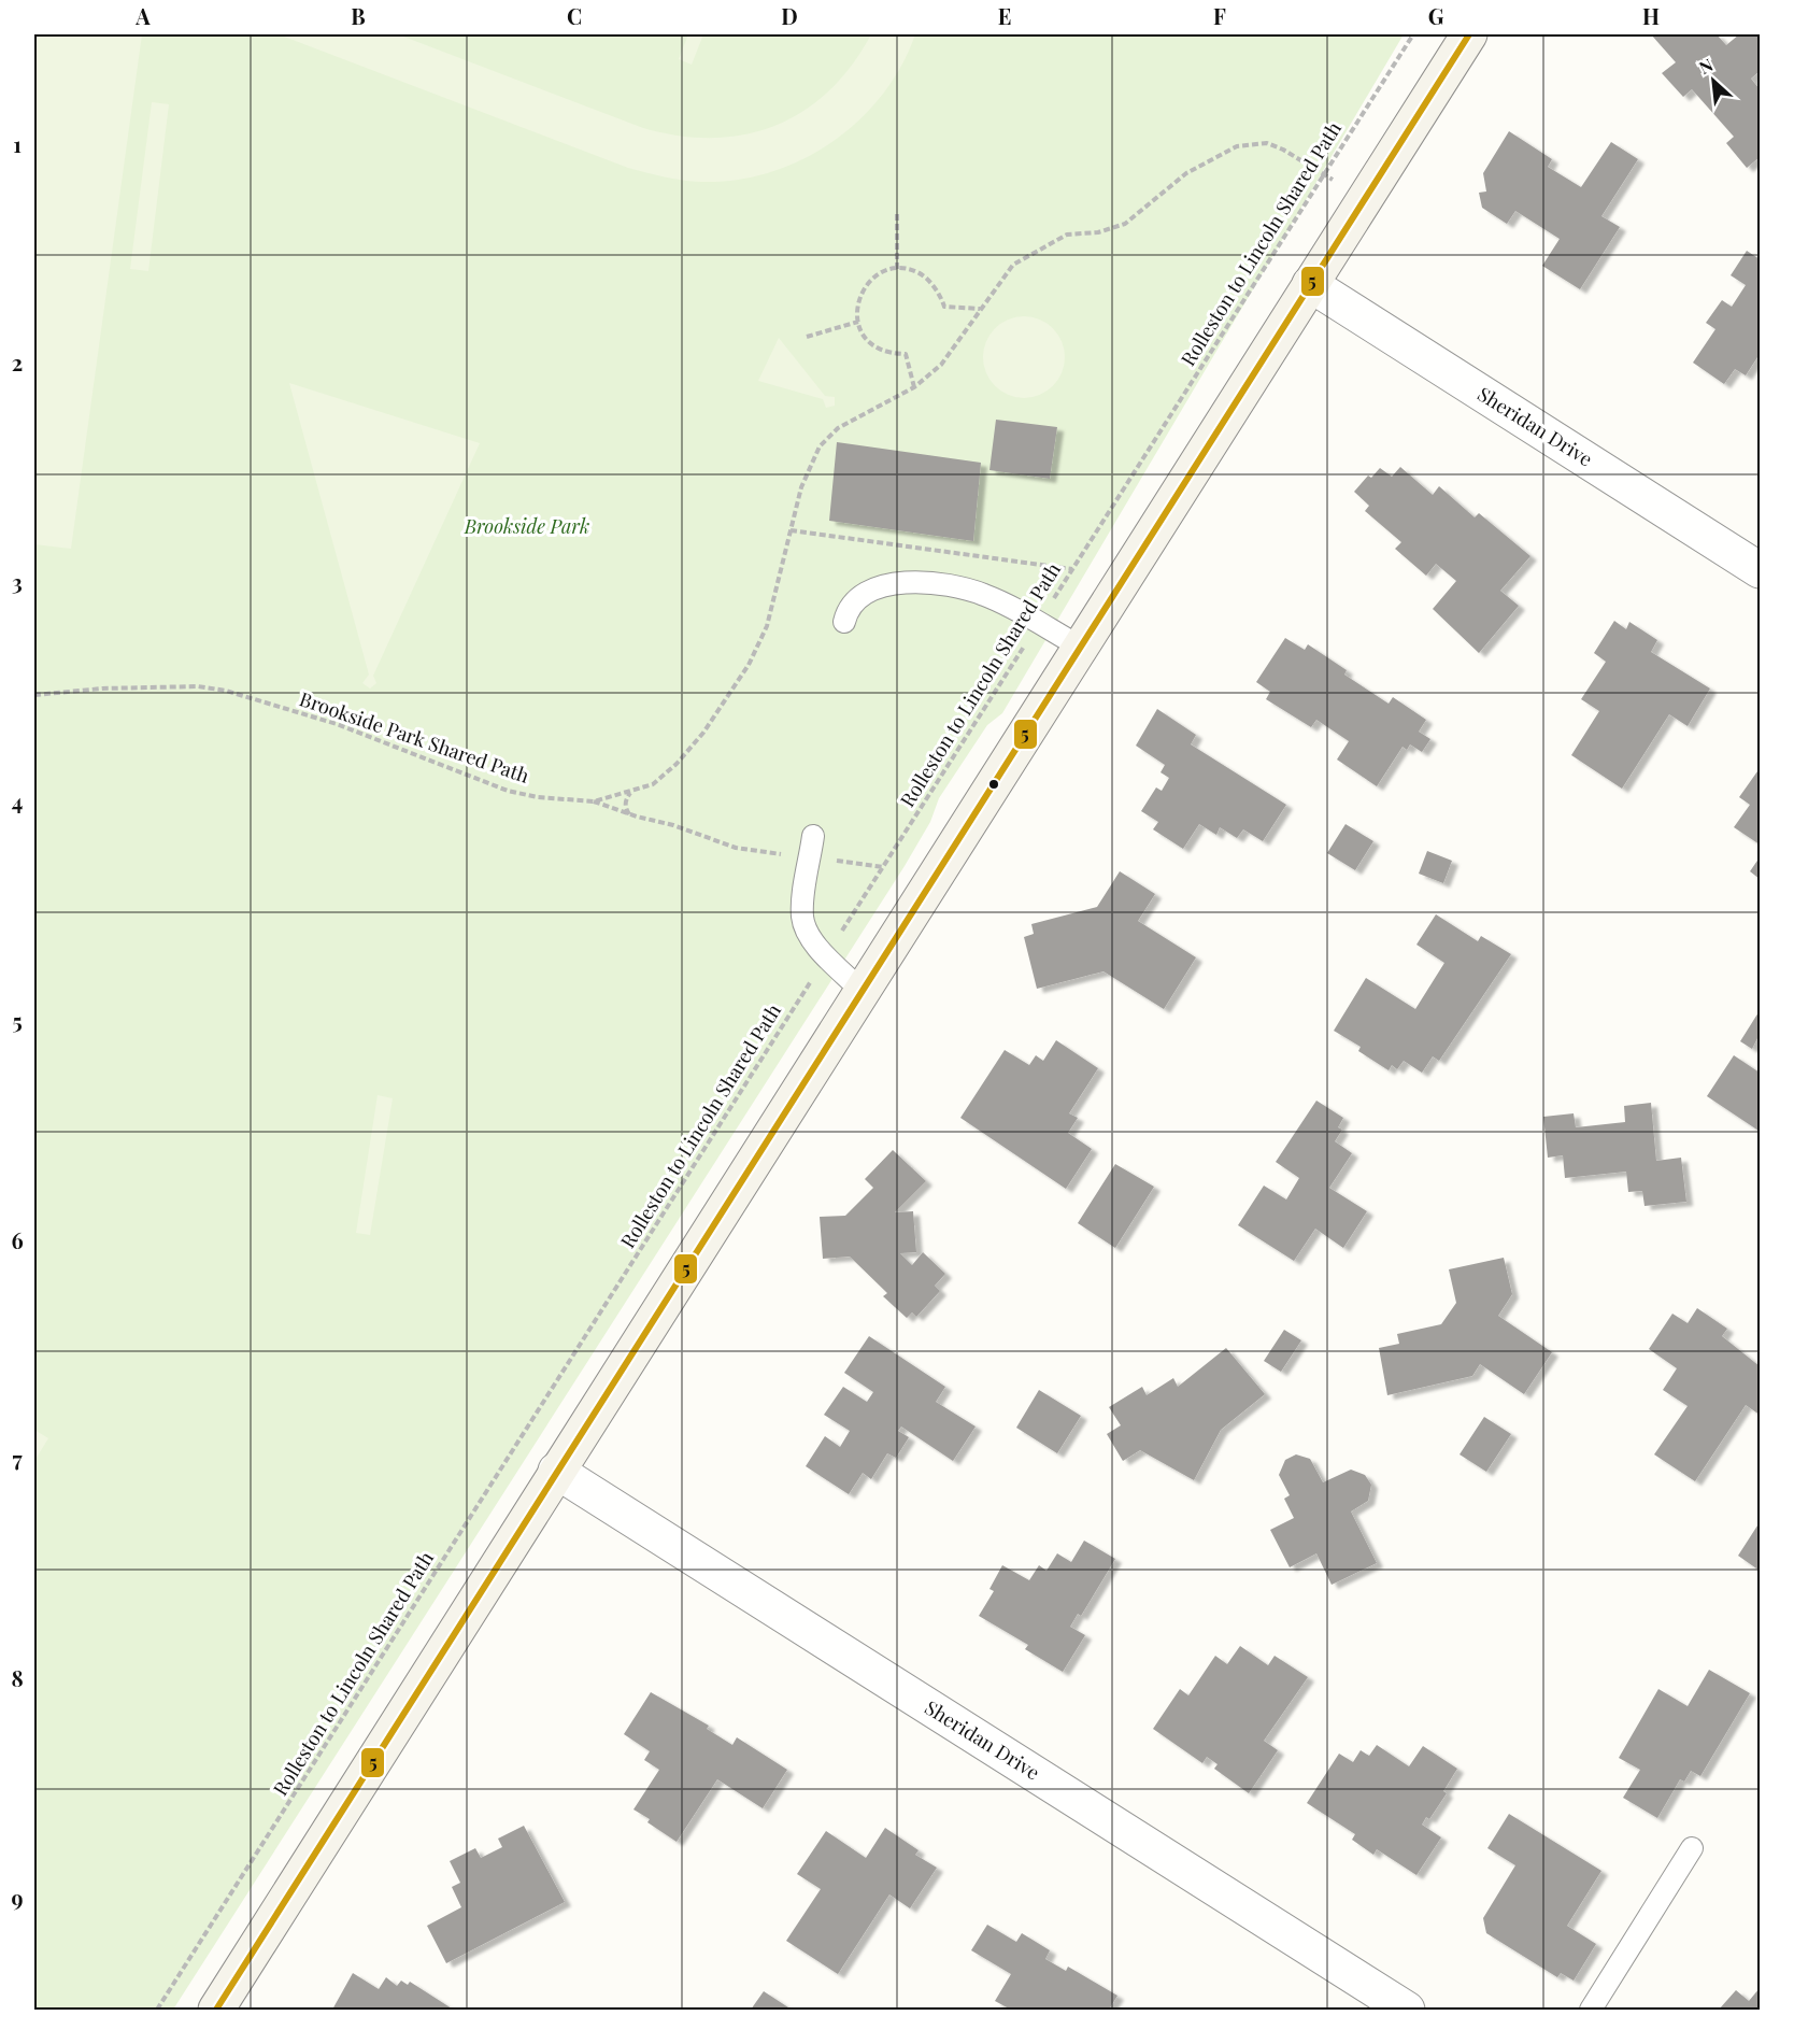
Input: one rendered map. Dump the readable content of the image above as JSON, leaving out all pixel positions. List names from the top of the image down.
{
  "streets": {
    "street": ["Sheridan Drive"],
    "path": ["Rolleston to Lincoln Shared Path", "Brookside Park Shared Path"]
  },
  "crossings": [
    ["Rolleston to Lincoln Shared Path", "Brookside Park Shared Path"]
  ],
  "parks": ["Brookside Park"],
  "lines": ["transit line 5"],
  "north": "top left",
  "grid": {
    "columns": [
      "A",
      "B",
      "C",
      "D",
      "E",
      "F",
      "G",
      "H"
    ],
    "rows": [
      "1",
      "2",
      "3",
      "4",
      "5",
      "6",
      "7",
      "8",
      "9"
    ]
  }
}
